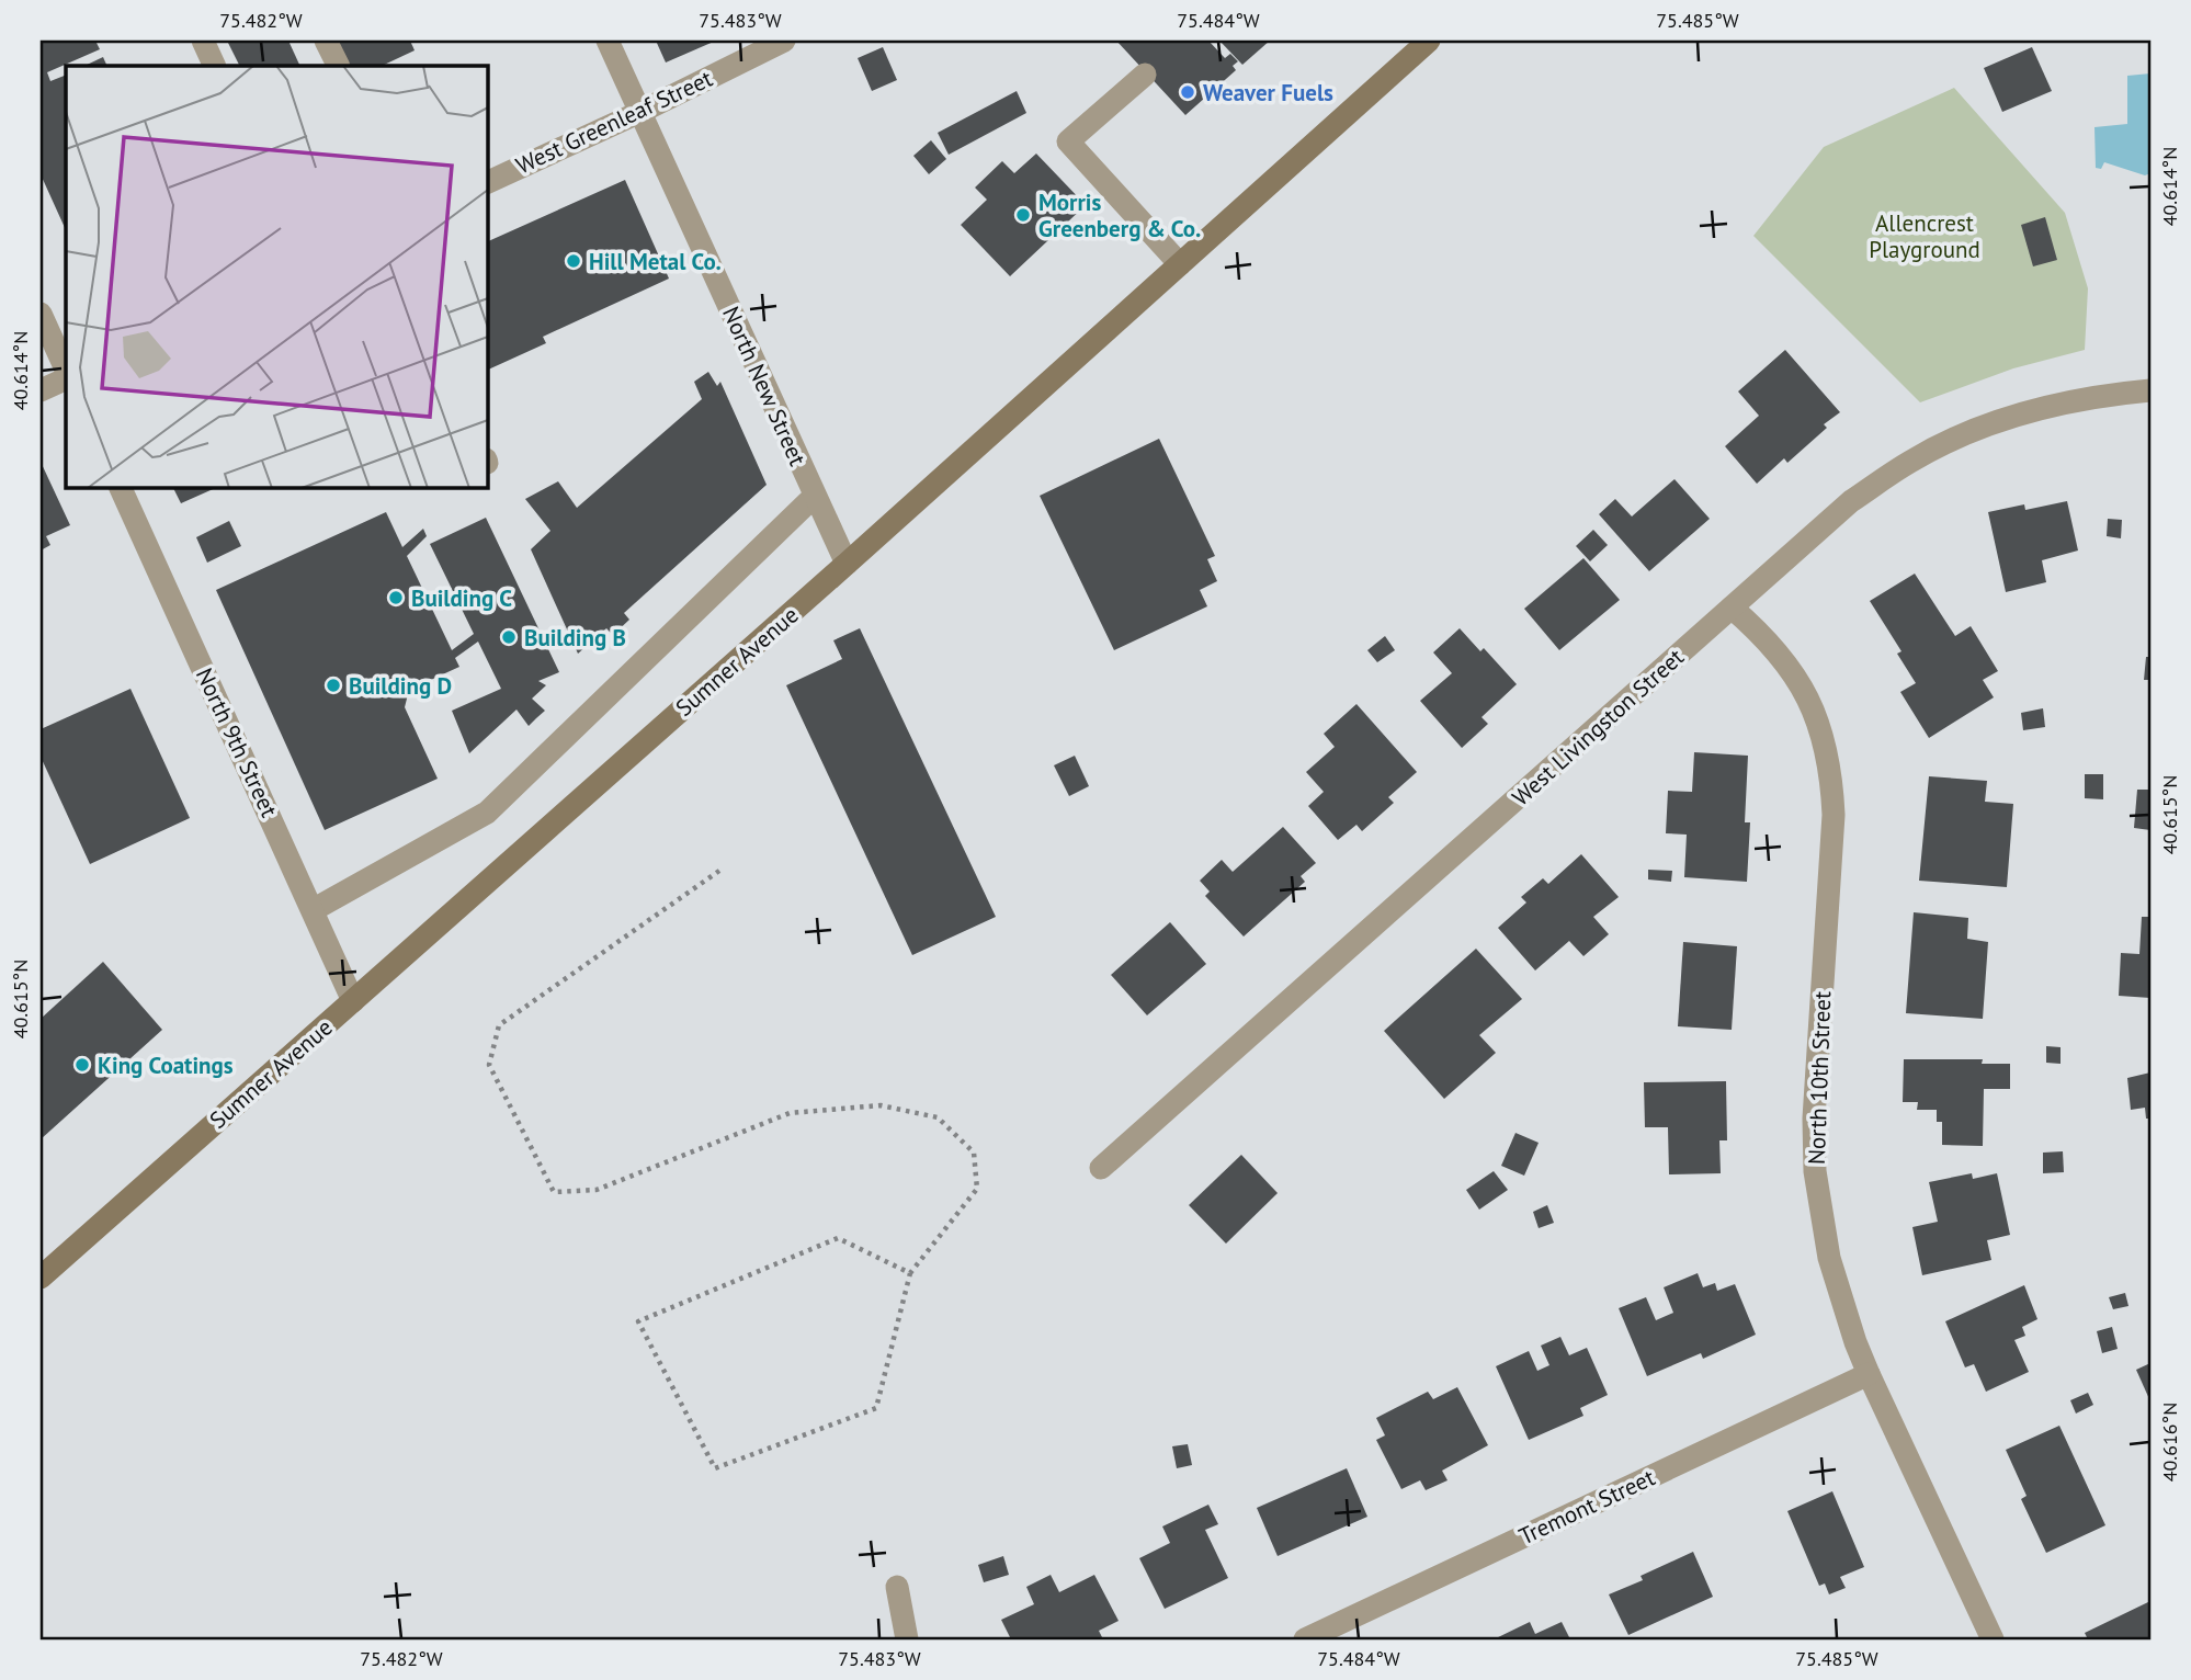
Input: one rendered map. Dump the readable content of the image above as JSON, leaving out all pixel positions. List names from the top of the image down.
{
  "streets": {
    "street": [
      "West Greenleaf Street",
      "North New Street",
      "Sumner Avenue",
      "West Livingston Street",
      "North 9th Street",
      "North 10th Street",
      "Tremont Street"
    ]
  },
  "crossings": [
    ["West Greenleaf Street", "North New Street"],
    ["North New Street", "Sumner Avenue"],
    ["Sumner Avenue", "North 9th Street"],
    ["West Livingston Street", "North 10th Street"],
    ["North 10th Street", "Tremont Street"]
  ],
  "parks": ["Allencrest Playground"],
  "places": [
    "Weaver Fuels",
    "Morris Greenberg & Co.",
    "Hill Metal Co.",
    "Building C",
    "Building B",
    "Building D",
    "King Coatings"
  ],
  "coordinates": [
    "75.482°W",
    "75.483°W",
    "75.484°W",
    "75.485°W",
    "40.614°N",
    "40.615°N",
    "40.616°N"
  ]
}
